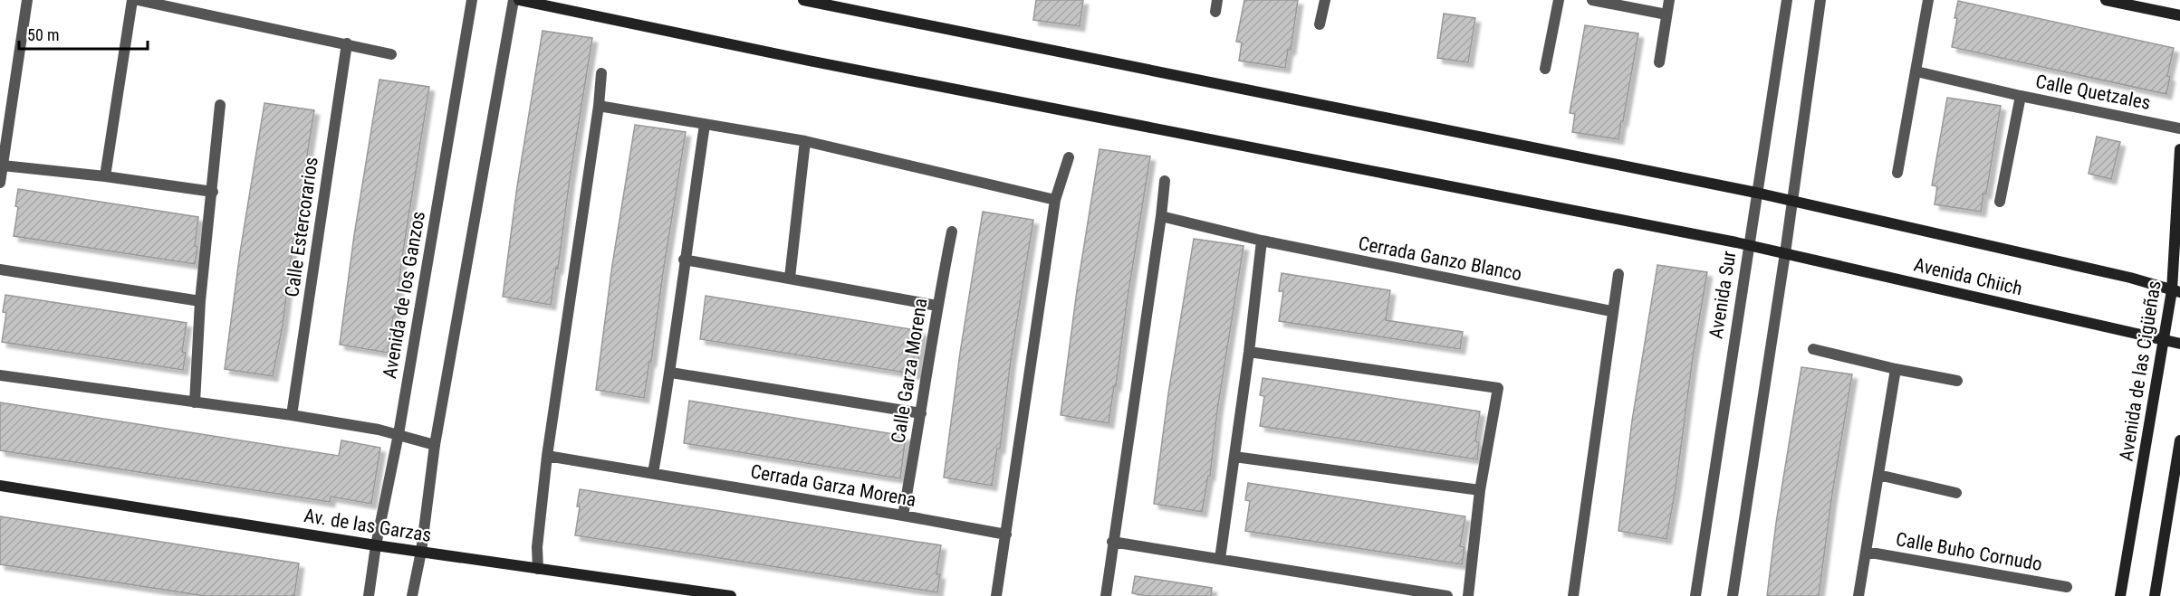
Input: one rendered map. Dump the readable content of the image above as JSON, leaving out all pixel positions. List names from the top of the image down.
{
  "streets": {
    "main road": ["Avenida Chiich", "Avenida de las Cigüeñas", "Av. de las Garzas"],
    "street": [
      "Calle Quetzales",
      "Calle Estercorarios",
      "Cerrada Ganzo Blanco",
      "Avenida de los Ganzos",
      "Avenida Sur",
      "Calle Garza Morena",
      "Cerrada Garza Morena",
      "Calle Buho Cornudo"
    ]
  },
  "crossings": [
    ["Avenida Chiich", "Avenida Sur"],
    ["Avenida Chiich", "Avenida de las Cigüeñas"],
    ["Avenida de los Ganzos", "Av. de las Garzas"],
    ["Calle Garza Morena", "Cerrada Garza Morena"]
  ],
  "scale_bar": "50 m"
}
